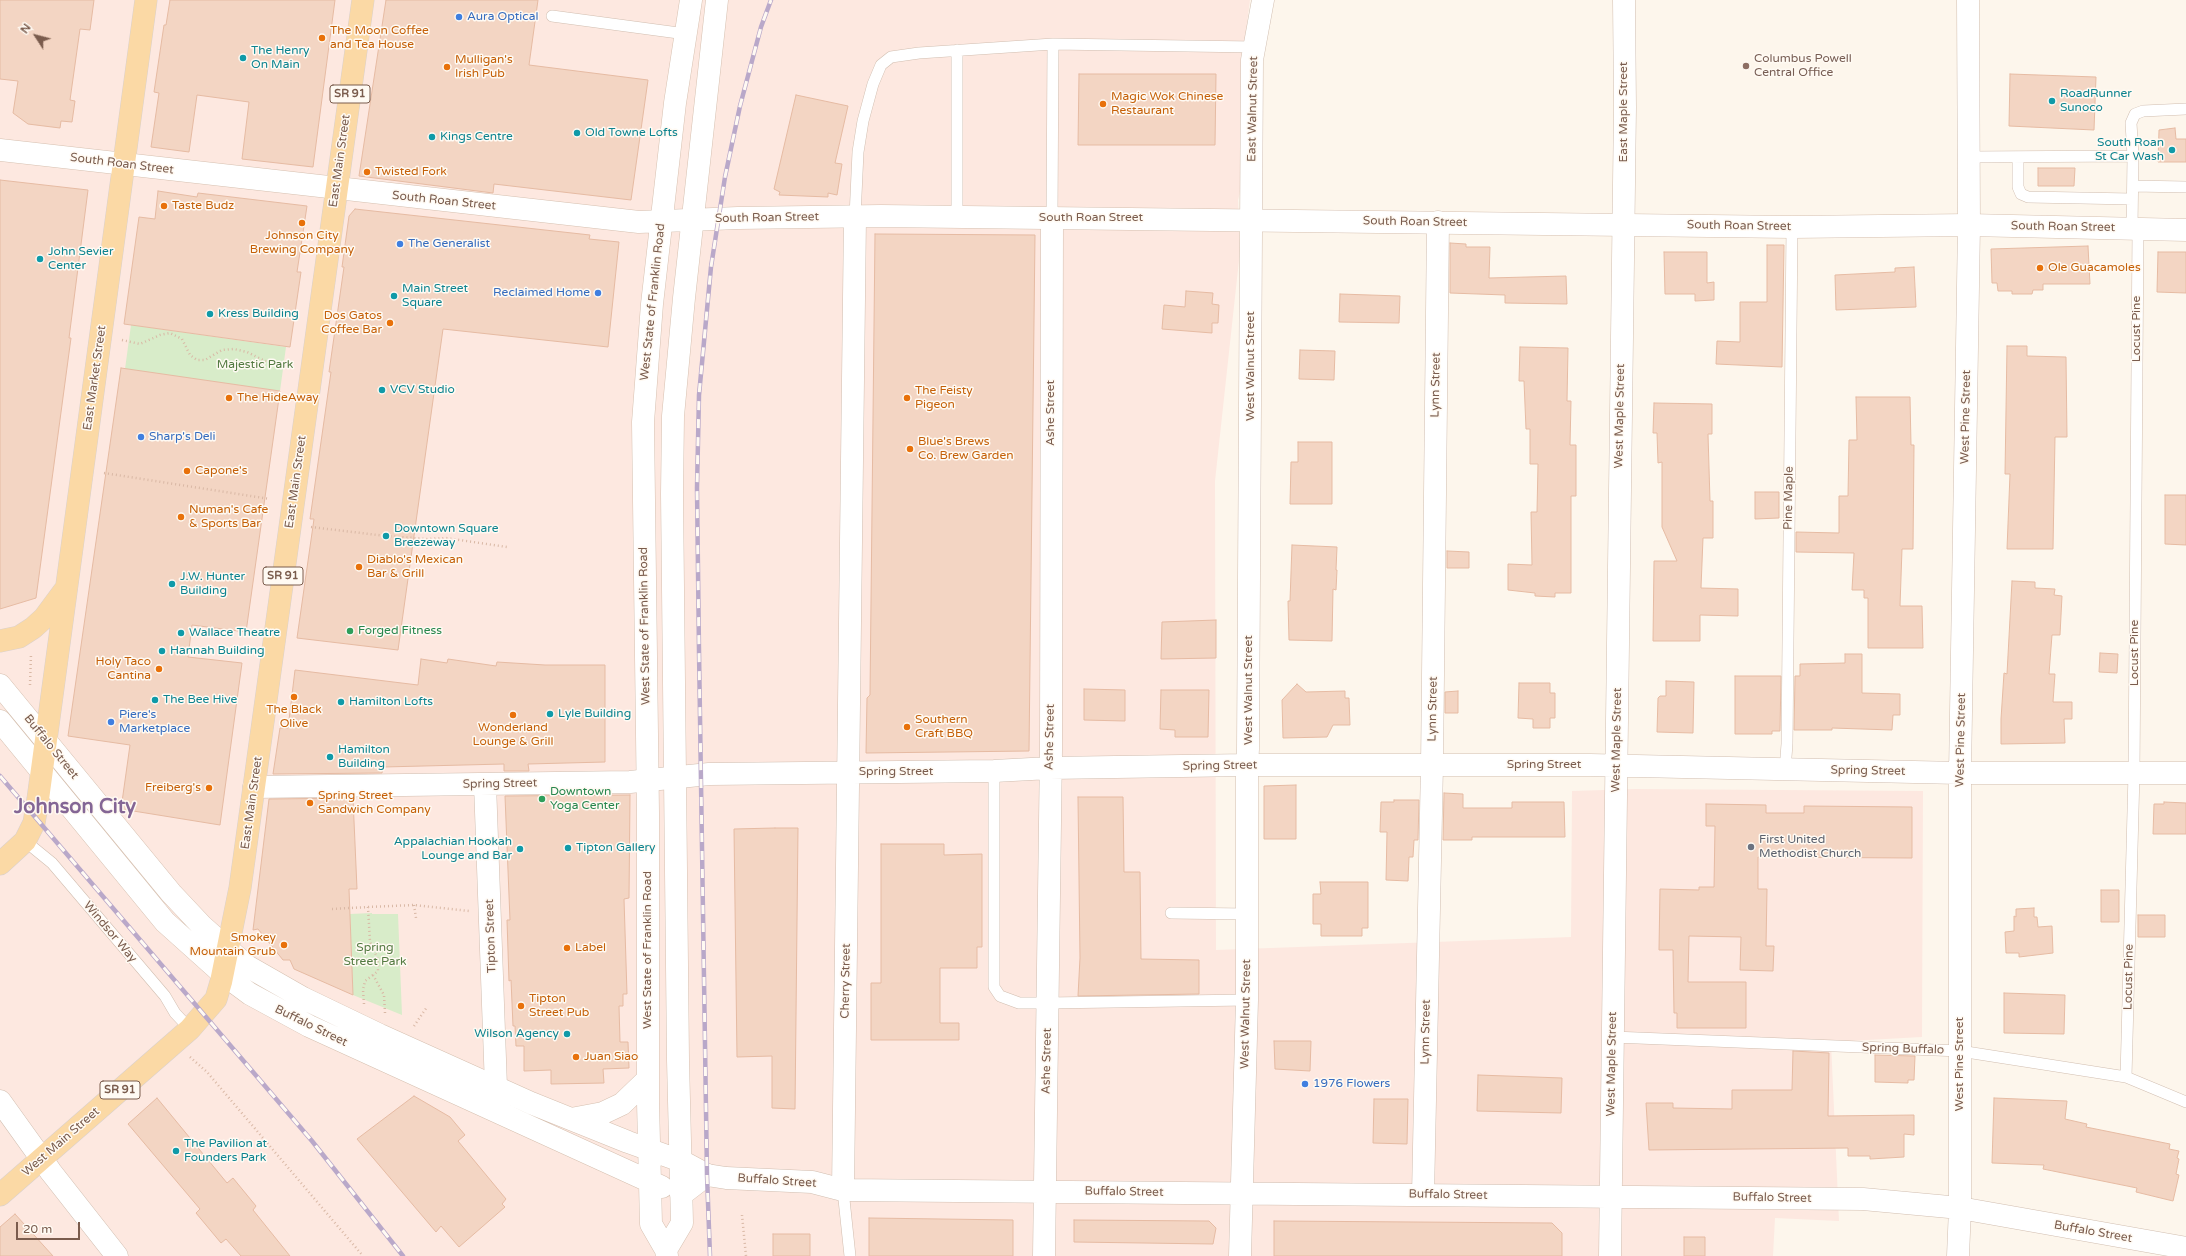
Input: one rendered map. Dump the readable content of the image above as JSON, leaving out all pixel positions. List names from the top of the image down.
{
  "streets": {
    "main road": [
      "SR 91",
      "East Main Street",
      "East Market Street",
      "West Main Street"
    ],
    "street": [
      "East Walnut Street",
      "East Maple Street",
      "South Roan Street",
      "West State of Franklin Road",
      "West Walnut Street",
      "Lynn Street",
      "Ashe Street",
      "West Maple Street",
      "West Pine Street",
      "Buffalo Street",
      "Spring Street",
      "Tipton Street",
      "Cherry Street"
    ],
    "lane": [
      "Locust Pine",
      "Pine Maple",
      "Windsor Way",
      "Spring Buffalo"
    ]
  },
  "crossings": [
    ["East Walnut Street", "South Roan Street"],
    ["East Walnut Street", "West Walnut Street"],
    ["East Maple Street", "South Roan Street"],
    ["East Maple Street", "West Maple Street"],
    ["East Main Street", "South Roan Street"],
    ["East Main Street", "Buffalo Street"],
    ["East Main Street", "Spring Street"],
    ["East Main Street", "West Main Street"],
    ["South Roan Street", "West State of Franklin Road"],
    ["South Roan Street", "Locust Pine"],
    ["South Roan Street", "West Walnut Street"],
    ["South Roan Street", "East Market Street"],
    ["South Roan Street", "Lynn Street"],
    ["South Roan Street", "Ashe Street"],
    ["South Roan Street", "West Maple Street"],
    ["South Roan Street", "West Pine Street"],
    ["South Roan Street", "Pine Maple"],
    ["South Roan Street", "Cherry Street"],
    ["West State of Franklin Road", "Buffalo Street"],
    ["West State of Franklin Road", "Spring Street"],
    ["Locust Pine", "Spring Street"],
    ["Locust Pine", "Spring Buffalo"],
    ["West Walnut Street", "Buffalo Street"],
    ["West Walnut Street", "Spring Street"],
    ["East Market Street", "Buffalo Street"],
    ["East Market Street", "Windsor Way"],
    ["Lynn Street", "Buffalo Street"],
    ["Lynn Street", "Spring Street"],
    ["Ashe Street", "Buffalo Street"],
    ["Ashe Street", "Spring Street"],
    ["West Maple Street", "Buffalo Street"],
    ["West Maple Street", "Spring Street"],
    ["West Maple Street", "Spring Buffalo"],
    ["West Pine Street", "Buffalo Street"],
    ["West Pine Street", "Spring Street"],
    ["West Pine Street", "Spring Buffalo"],
    ["Pine Maple", "Spring Street"],
    ["Buffalo Street", "Tipton Street"],
    ["Buffalo Street", "Cherry Street"],
    ["Buffalo Street", "West Main Street"],
    ["Spring Street", "Tipton Street"],
    ["Spring Street", "Cherry Street"],
    ["Windsor Way", "West Main Street"]
  ],
  "districts": ["Johnson City"],
  "parks": ["Majestic Park", "Spring Street Park"],
  "places": [
    "Aura Optical",
    "The Moon Coffee and Tea House",
    "The Henry On Main",
    "Columbus Powell Central Office",
    "Mulligan's Irish Pub",
    "RoadRunner Sunoco",
    "Magic Wok Chinese Restaurant",
    "Old Towne Lofts",
    "Kings Centre",
    "South Roan St Car Wash",
    "Twisted Fork",
    "Taste Budz",
    "Johnson City Brewing Company",
    "The Generalist",
    "John Sevier Center",
    "Ole Guacamoles",
    "Reclaimed Home",
    "Main Street Square",
    "Kress Building",
    "Dos Gatos Coffee Bar",
    "VCV Studio",
    "The HideAway",
    "The Feisty Pigeon",
    "Sharp's Deli",
    "Blue's Brews Co. Brew Garden",
    "Capone's",
    "Numan's Cafe & Sports Bar",
    "Downtown Square Breezeway",
    "Diablo's Mexican Bar & Grill",
    "J.W. Hunter Building",
    "Forged Fitness",
    "Wallace Theatre",
    "Hannah Building",
    "Holy Taco Cantina",
    "The Black Olive",
    "The Bee Hive",
    "Hamilton Lofts",
    "Lyle Building",
    "Wonderland Lounge & Grill",
    "Piere's Marketplace",
    "Southern Craft BBQ",
    "Hamilton Building",
    "Freiberg's",
    "Downtown Yoga Center",
    "Spring Street Sandwich Company",
    "First United Methodist Church",
    "Tipton Gallery",
    "Appalachian Hookah Lounge and Bar",
    "Smokey Mountain Grub",
    "Label",
    "Tipton Street Pub",
    "Wilson Agency",
    "Juan Siao",
    "1976 Flowers",
    "The Pavilion at Founders Park"
  ],
  "scale_bar": "20 m",
  "north": "top left"
}
